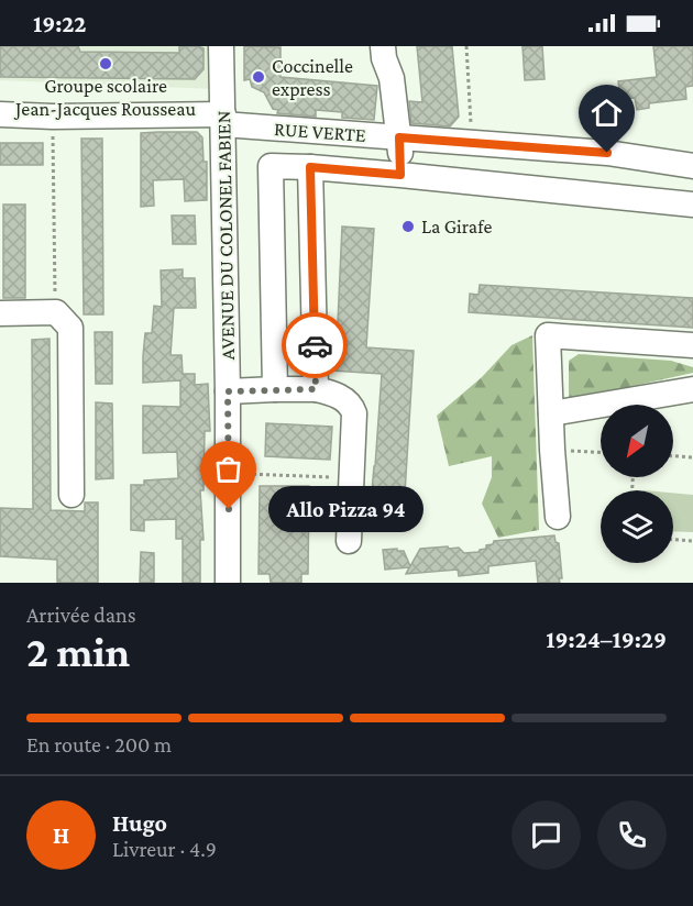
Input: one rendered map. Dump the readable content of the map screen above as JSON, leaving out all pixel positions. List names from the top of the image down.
{
  "streets": {
    "street": ["RUE VERTE", "AVENUE DU COLONEL FABIEN"]
  },
  "crossings": [
    ["RUE VERTE", "AVENUE DU COLONEL FABIEN"]
  ],
  "places": [
    "Groupe scolaire Jean-Jacques Rousseau",
    "Coccinelle express",
    "La Girafe",
    "Allo Pizza 94"
  ],
  "north": "bottom left",
  "page": {
    "status": "19:22",
    "bubble": "Allo Pizza 94",
    "heading": ["2 min", "Arrivée dans", "19:24–19:29"],
    "panel": ["Hugo", "Livreur · 4.9"],
    "bar": "En route · 200 m",
    "round": "H"
  }
}
